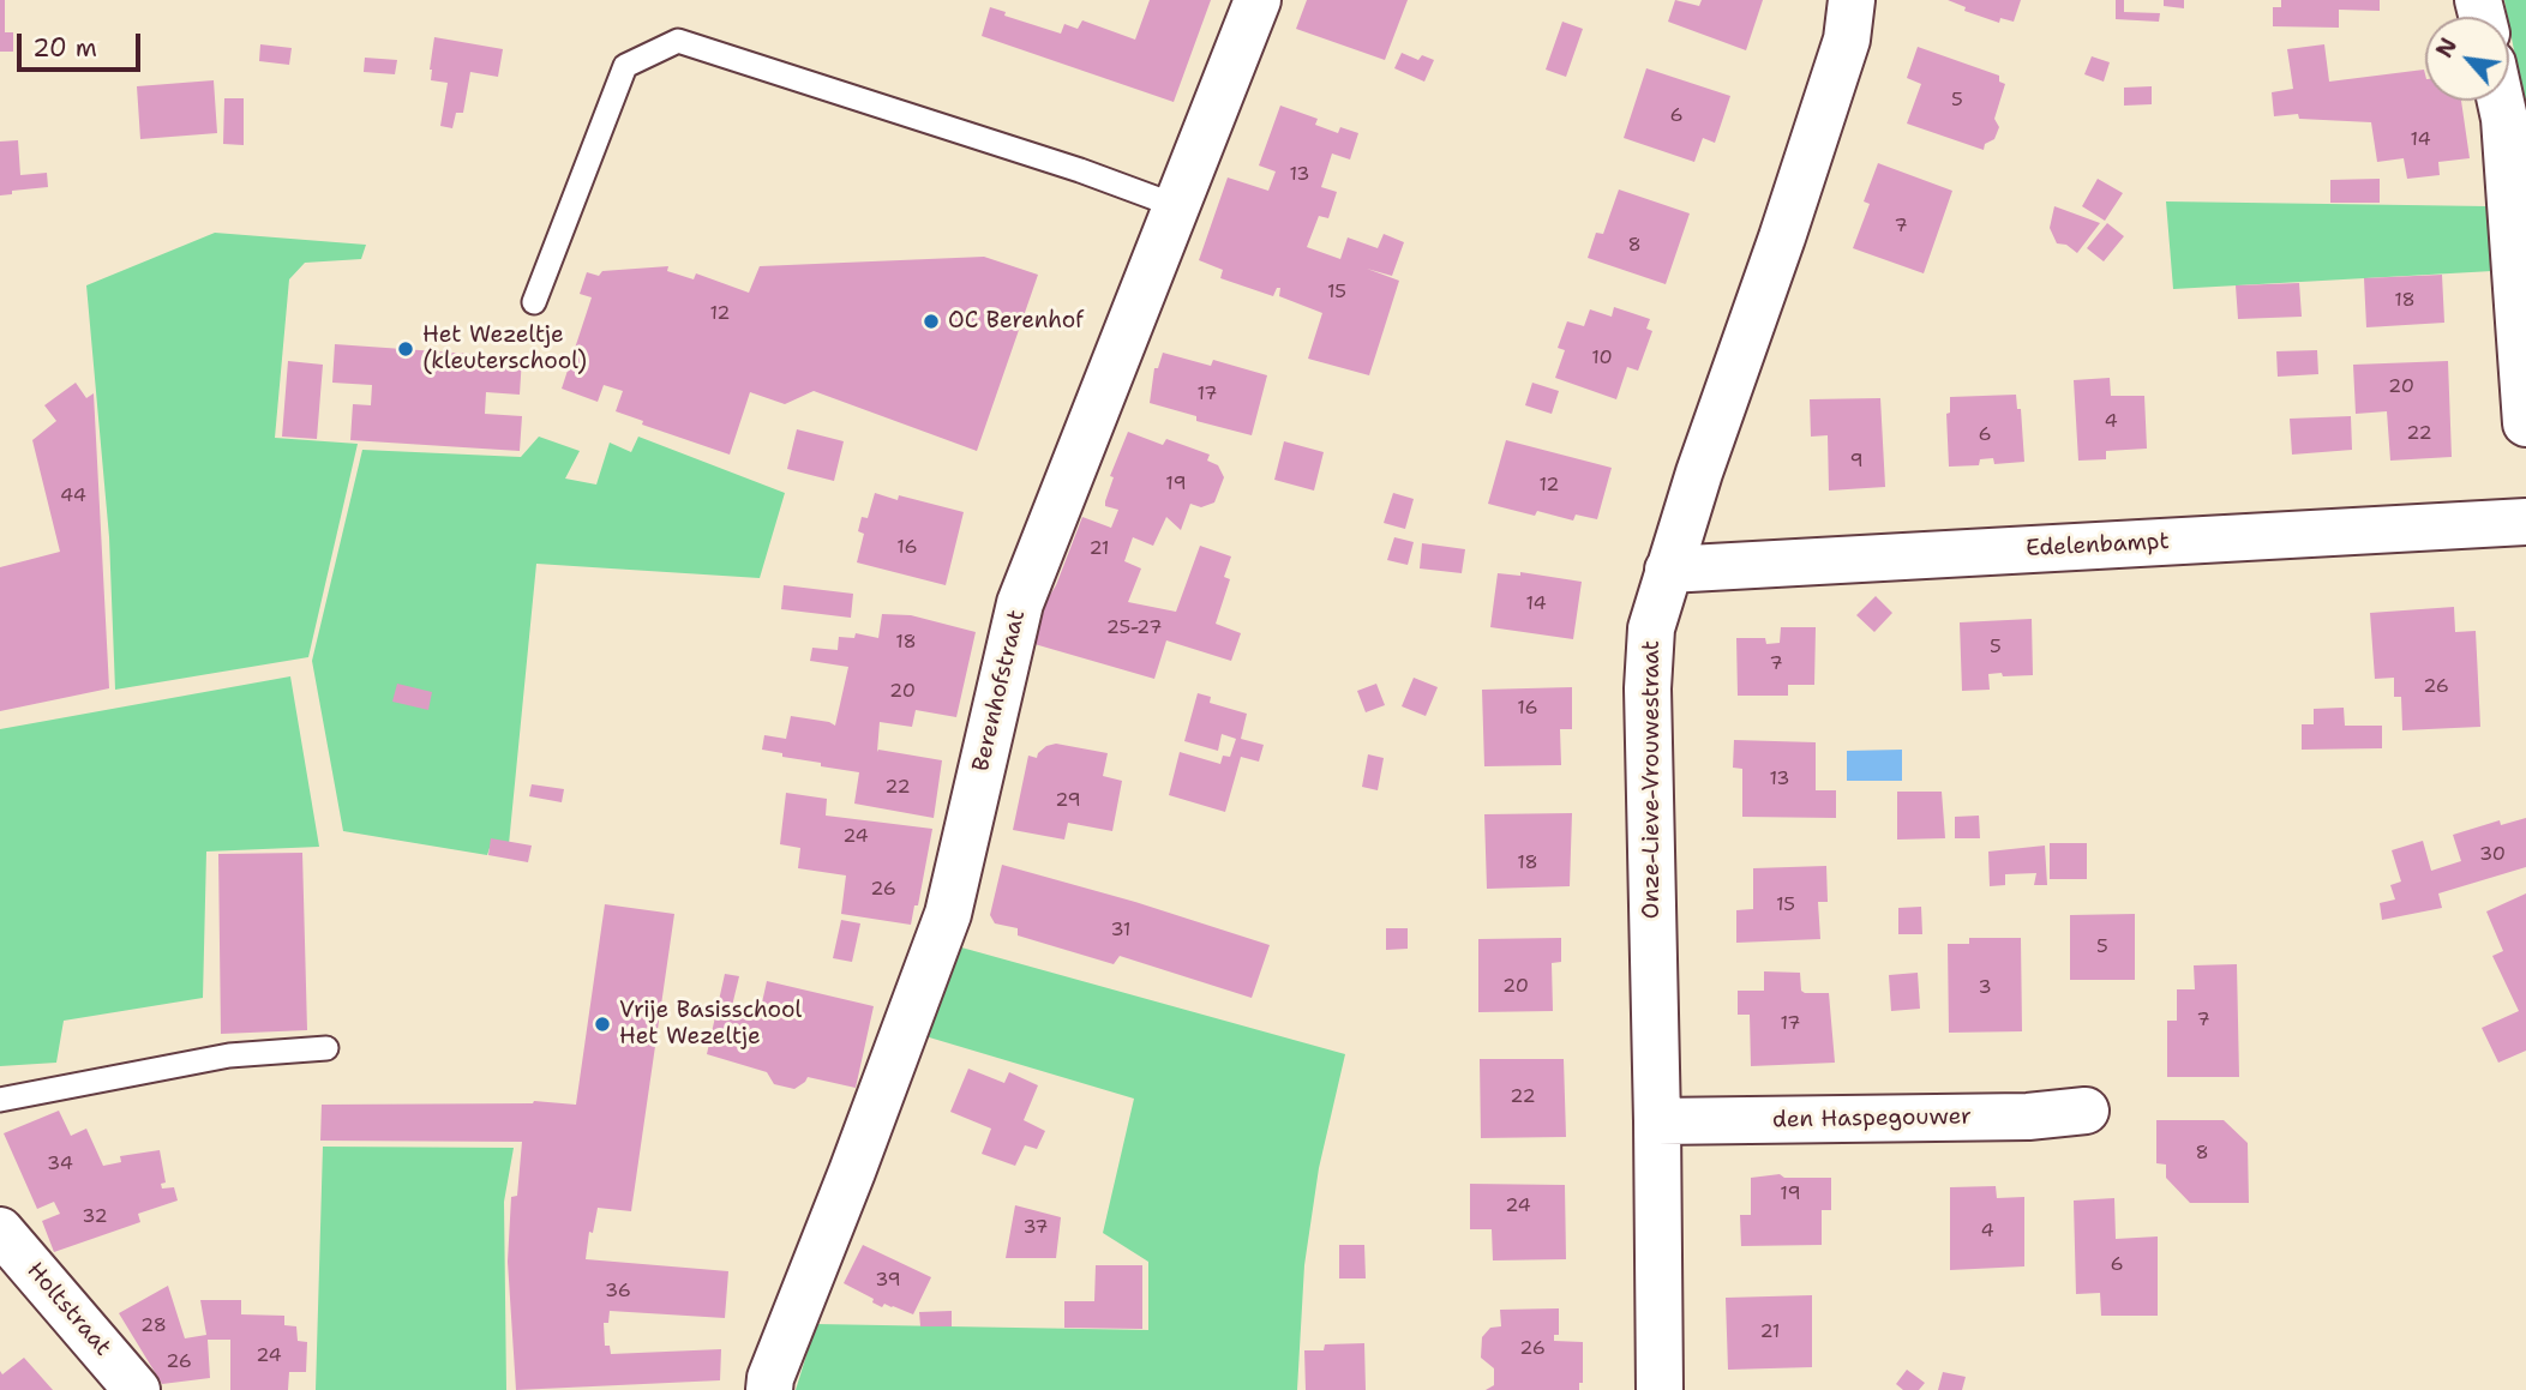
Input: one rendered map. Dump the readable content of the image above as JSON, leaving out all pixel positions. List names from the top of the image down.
{
  "streets": {
    "street": [
      "Edelenbampt",
      "Berenhofstraat",
      "Onze-Lieve-Vrouwestraat",
      "den Haspegouwer",
      "Holtstraat"
    ]
  },
  "crossings": [
    ["Edelenbampt", "Onze-Lieve-Vrouwestraat"],
    ["Onze-Lieve-Vrouwestraat", "den Haspegouwer"]
  ],
  "places": ["OC Berenhof", "Het Wezeltje (kleuterschool)", "Vrije Basisschool Het Wezeltje"],
  "house_numbers": [
    "5",
    "6",
    "14",
    "13",
    "7",
    "8",
    "15",
    "18",
    "12",
    "10",
    "20",
    "17",
    "4",
    "22",
    "6",
    "9",
    "19",
    "12",
    "44",
    "16",
    "21",
    "14",
    "25-27",
    "18",
    "5",
    "7",
    "26",
    "20",
    "16",
    "13",
    "22",
    "29",
    "24",
    "30",
    "18",
    "26",
    "15",
    "31",
    "5",
    "20",
    "3",
    "7",
    "17",
    "22",
    "8",
    "34",
    "19",
    "24",
    "32",
    "37",
    "4",
    "6",
    "39",
    "36",
    "28",
    "21",
    "26",
    "24",
    "26"
  ],
  "scale_bar": "20 m",
  "north": "top left"
}
